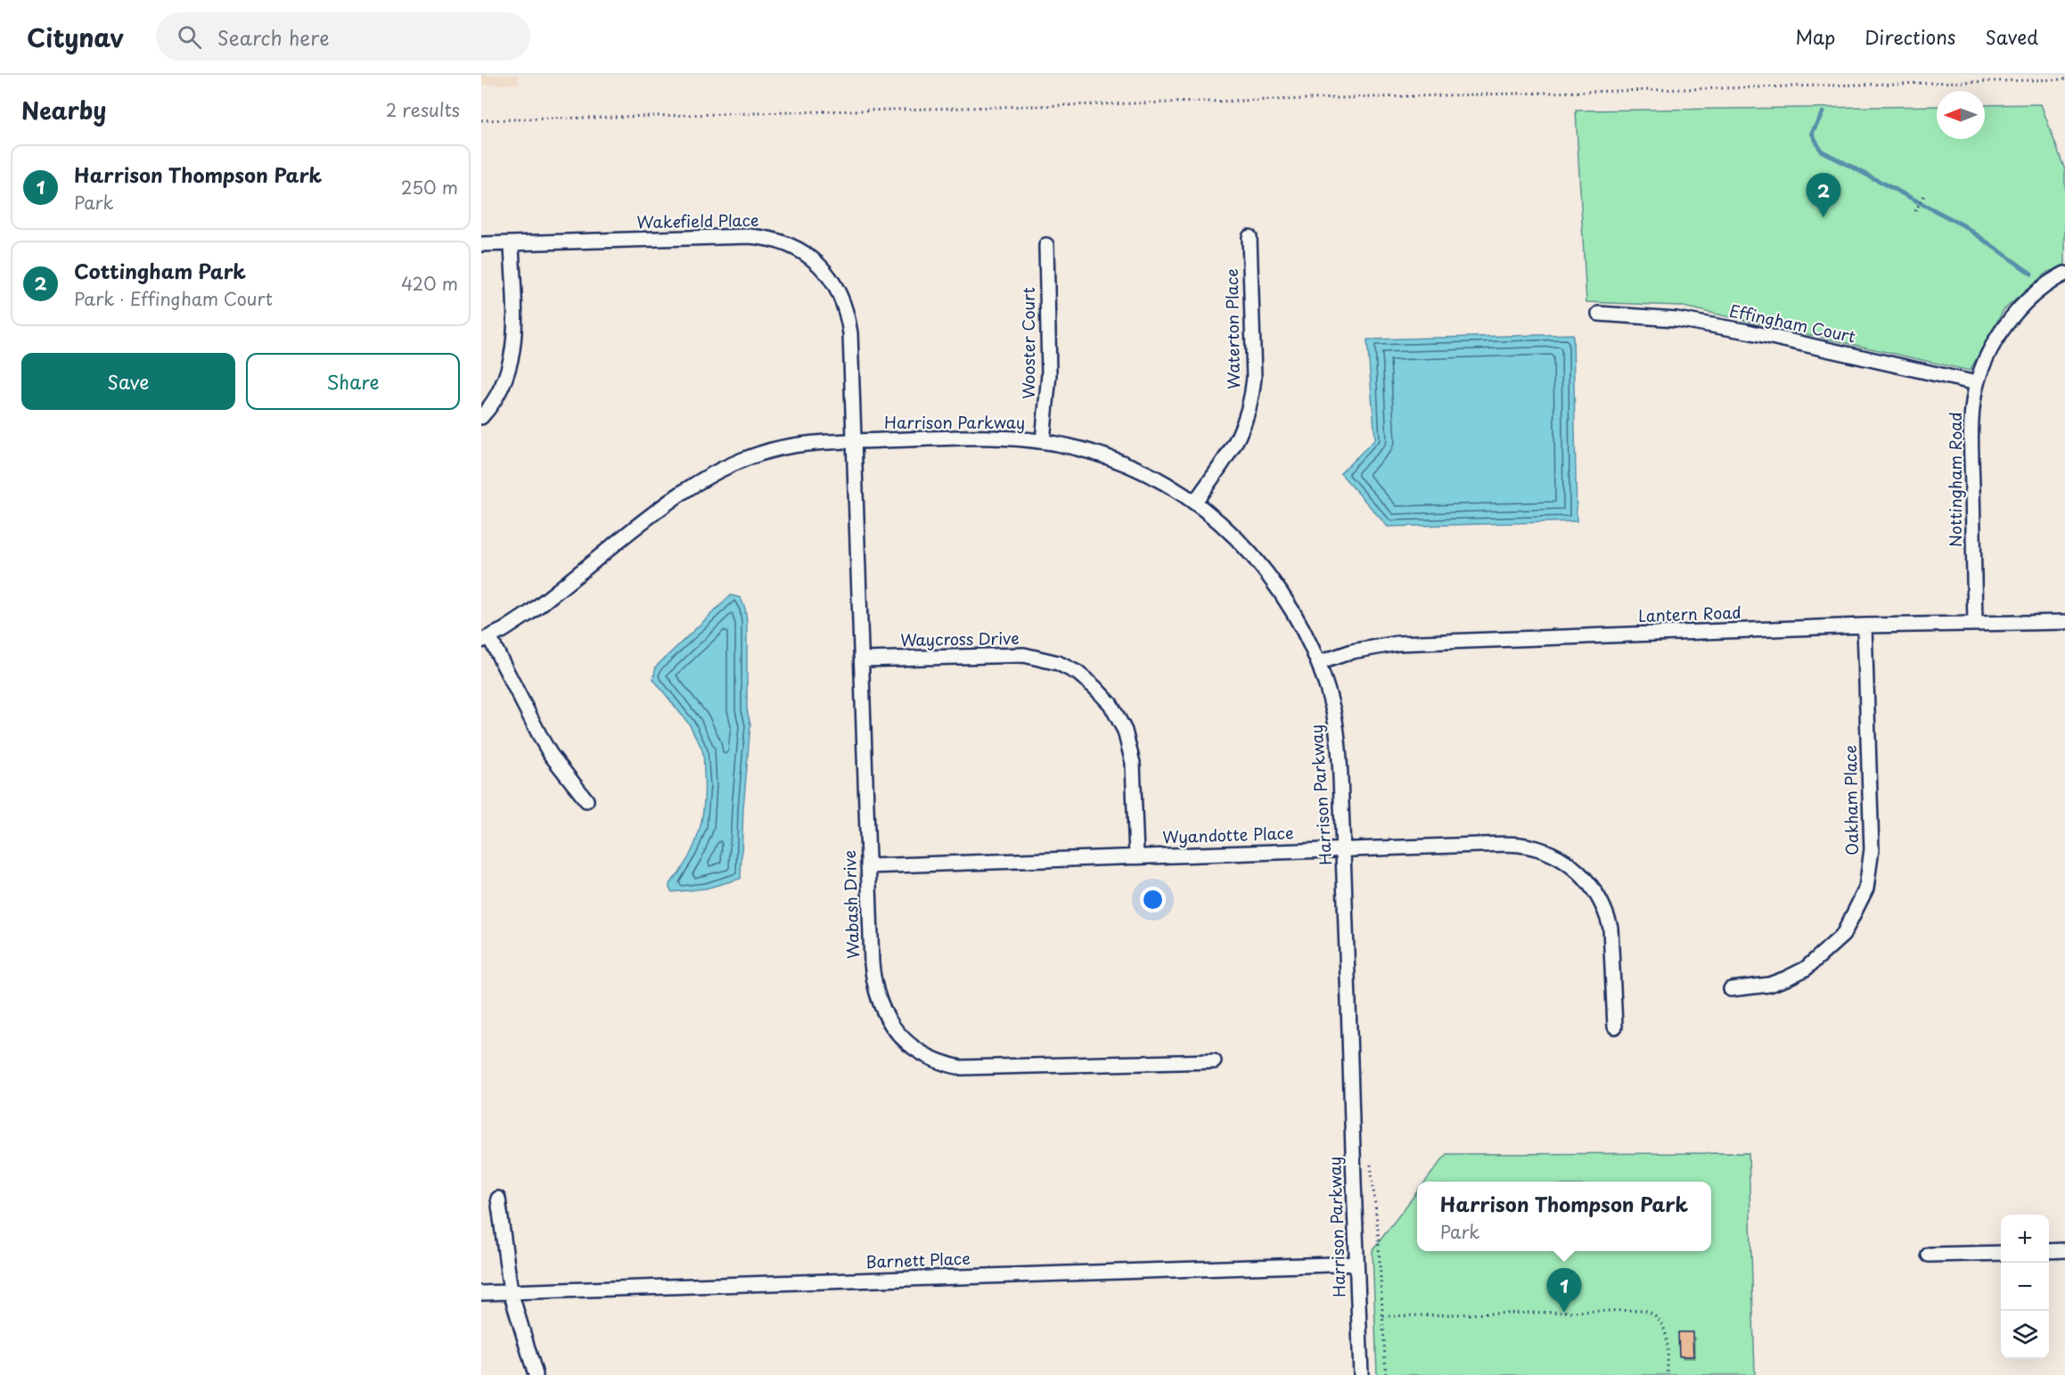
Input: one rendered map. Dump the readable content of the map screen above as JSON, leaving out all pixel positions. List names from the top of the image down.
{
  "streets": {
    "street": [
      "Wakefield Place",
      "Effingham Court",
      "Waterton Place",
      "Wooster Court",
      "Harrison Parkway",
      "Nottingham Road",
      "Lantern Road",
      "Waycross Drive",
      "Oakham Place",
      "Wyandotte Place",
      "Wabash Drive",
      "Barnett Place"
    ]
  },
  "crossings": [
    ["Wakefield Place", "Harrison Parkway"],
    ["Wakefield Place", "Wabash Drive"],
    ["Effingham Court", "Nottingham Road"],
    ["Waterton Place", "Harrison Parkway"],
    ["Wooster Court", "Harrison Parkway"],
    ["Harrison Parkway", "Lantern Road"],
    ["Harrison Parkway", "Wyandotte Place"],
    ["Harrison Parkway", "Wabash Drive"],
    ["Harrison Parkway", "Barnett Place"],
    ["Nottingham Road", "Lantern Road"],
    ["Lantern Road", "Oakham Place"],
    ["Waycross Drive", "Wyandotte Place"],
    ["Waycross Drive", "Wabash Drive"],
    ["Wyandotte Place", "Wabash Drive"]
  ],
  "north": "left",
  "page": {
    "header": "Citynav",
    "search": "Search here",
    "nav": ["Map", "Directions", "Saved"],
    "heading": ["Nearby", "2 results"],
    "list": [
      {
        "mark": "1",
        "name": "Harrison Thompson Park",
        "note": "Park",
        "value": "250 m"
      },
      {
        "mark": "2",
        "name": "Cottingham Park",
        "note": "Park · Effingham Court",
        "value": "420 m"
      }
    ],
    "pins": ["2", "1"],
    "buttons": ["Save", "Share"],
    "popup": ["Harrison Thompson Park", "Park"],
    "map_buttons": ["+", "−"]
  }
}
